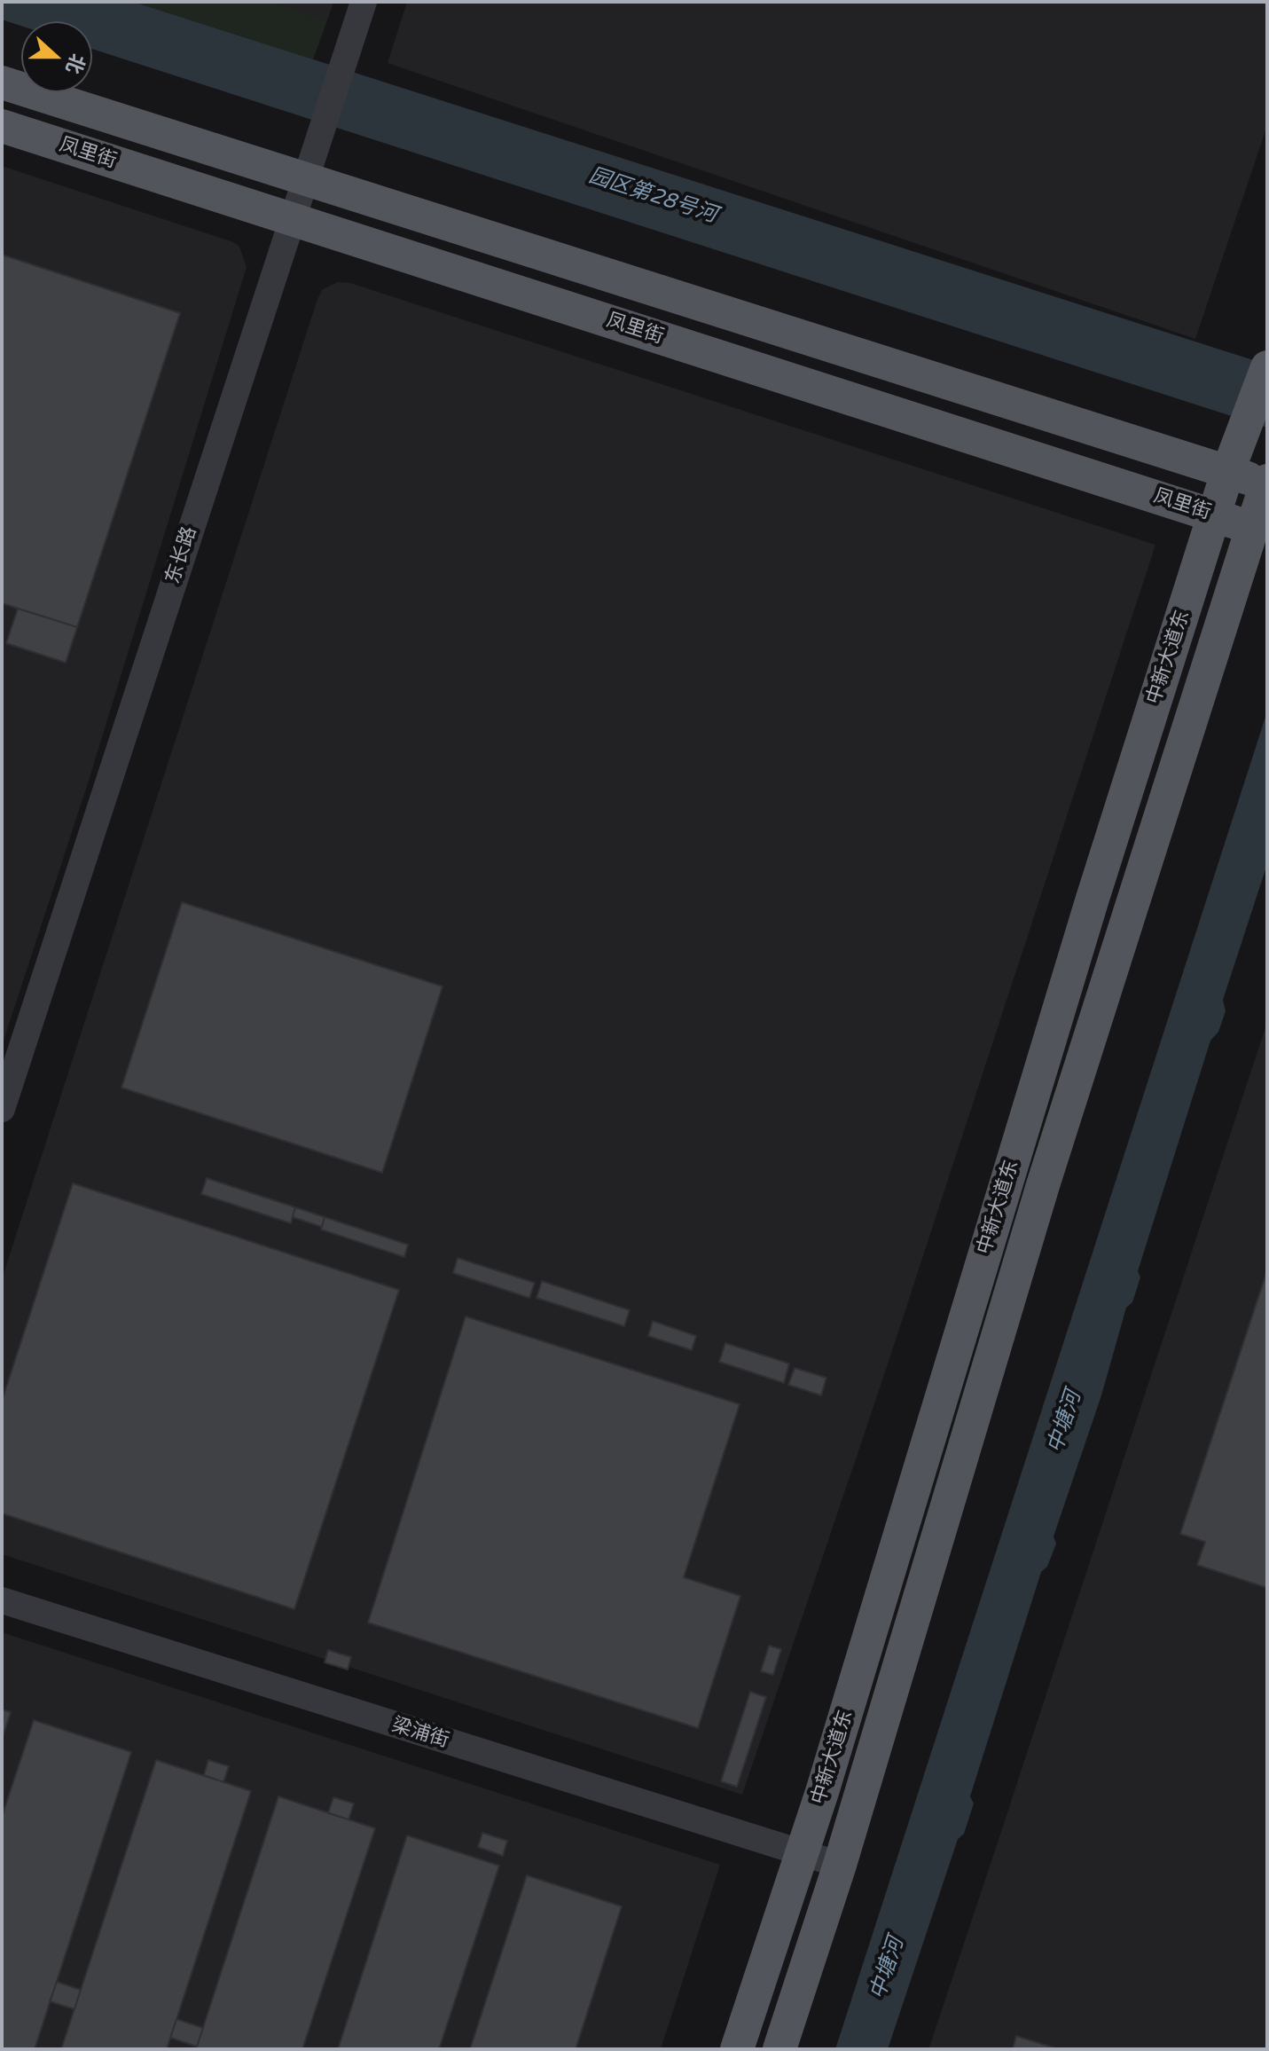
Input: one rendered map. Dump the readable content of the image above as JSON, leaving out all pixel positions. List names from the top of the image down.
{
  "streets": {
    "main road": ["凤里街", "中新大道东"],
    "street": ["东长路", "梁浦街"]
  },
  "crossings": [
    ["凤里街", "东长路"],
    ["凤里街", "中新大道东"],
    ["中新大道东", "梁浦街"]
  ],
  "water": ["园区第28号河", "中塘河"],
  "north": "right"
}
